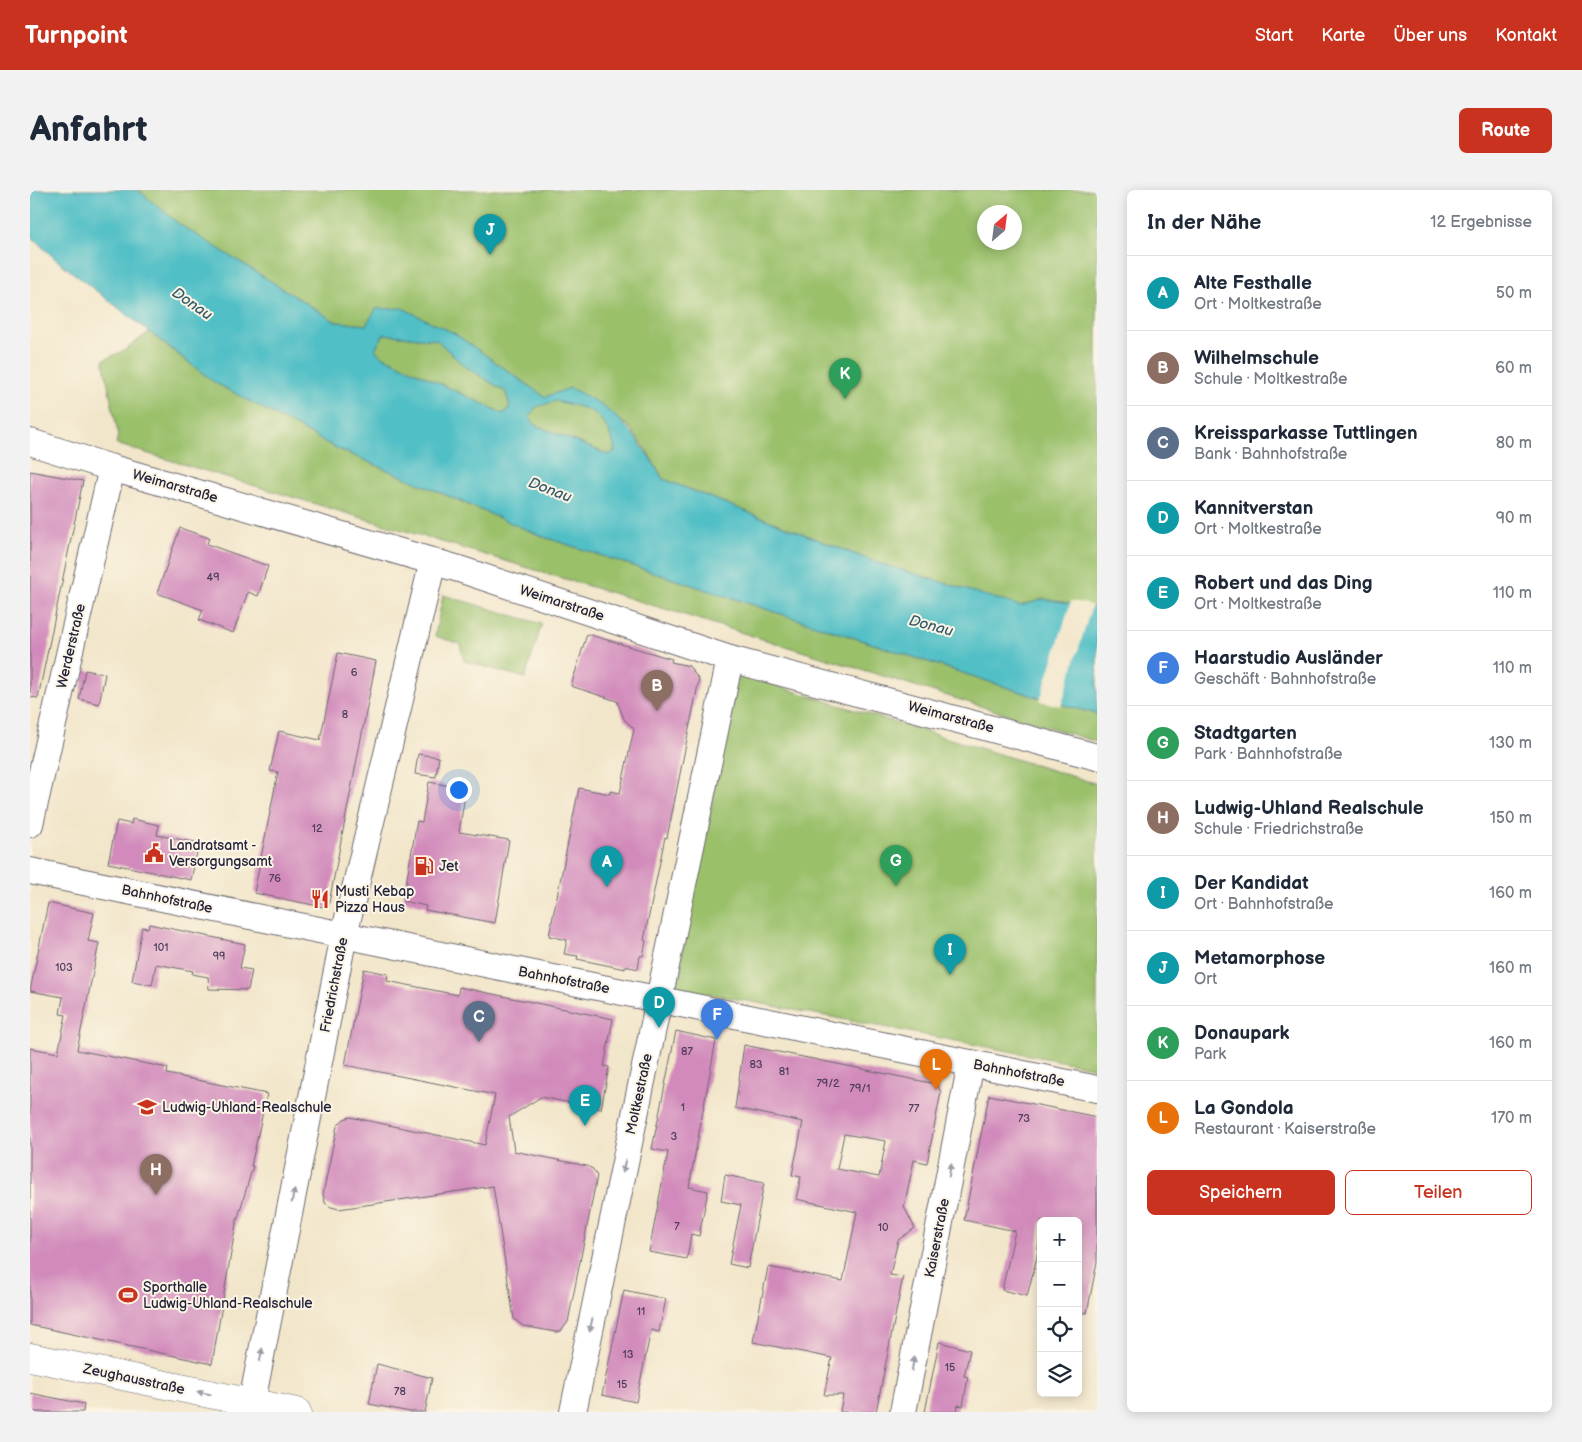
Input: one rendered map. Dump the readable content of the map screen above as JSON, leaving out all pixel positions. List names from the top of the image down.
{
  "streets": {
    "street": [
      "Weimarstraße",
      "Werderstraße",
      "Bahnhofstraße",
      "Friedrichstraße",
      "Moltkestraße",
      "Kaiserstraße",
      "Zeughausstraße"
    ]
  },
  "crossings": [
    ["Weimarstraße", "Werderstraße"],
    ["Weimarstraße", "Friedrichstraße"],
    ["Weimarstraße", "Moltkestraße"],
    ["Bahnhofstraße", "Friedrichstraße"],
    ["Bahnhofstraße", "Moltkestraße"],
    ["Bahnhofstraße", "Kaiserstraße"],
    ["Friedrichstraße", "Zeughausstraße"]
  ],
  "one_way": [
    "Friedrichstraße",
    "Moltkestraße",
    "Kaiserstraße",
    "Zeughausstraße"
  ],
  "water": ["Donau"],
  "places": {
    "public building": ["Landratsamt - Versorgungsamt"],
    "fuel station": ["Jet"],
    "restaurant": ["Musti Kebap Pizza Haus"],
    "school or university": ["Ludwig-Uhland-Realschule"],
    "sports": ["Sporthalle Ludwig-Uhland-Realschule"]
  },
  "house_numbers": [
    "49",
    "6",
    "8",
    "12",
    "76",
    "101",
    "99",
    "103",
    "87",
    "83",
    "81",
    "79/2",
    "79/1",
    "1",
    "77",
    "73",
    "3",
    "7",
    "10",
    "11",
    "13",
    "15",
    "15",
    "78"
  ],
  "north": "top right",
  "page": {
    "header": "Turnpoint",
    "nav": [
      "Start",
      "Karte",
      "Über uns",
      "Kontakt"
    ],
    "buttons": [
      "Route",
      ["Speichern", "Teilen"]
    ],
    "title": "Anfahrt",
    "heading": ["In der Nähe", "12 Ergebnisse"],
    "pins": [
      "J",
      "K",
      "B",
      "G",
      "A",
      "I",
      "D",
      "F",
      "C",
      "L",
      "E",
      "H"
    ],
    "list": [
      {
        "mark": "A",
        "name": "Alte Festhalle",
        "note": "Ort · Moltkestraße",
        "value": "50 m"
      },
      {
        "mark": "B",
        "name": "Wilhelmschule",
        "note": "Schule · Moltkestraße",
        "value": "60 m"
      },
      {
        "mark": "C",
        "name": "Kreissparkasse Tuttlingen",
        "note": "Bank · Bahnhofstraße",
        "value": "80 m"
      },
      {
        "mark": "D",
        "name": "Kannitverstan",
        "note": "Ort · Moltkestraße",
        "value": "90 m"
      },
      {
        "mark": "E",
        "name": "Robert und das Ding",
        "note": "Ort · Moltkestraße",
        "value": "110 m"
      },
      {
        "mark": "F",
        "name": "Haarstudio Ausländer",
        "note": "Geschäft · Bahnhofstraße",
        "value": "110 m"
      },
      {
        "mark": "G",
        "name": "Stadtgarten",
        "note": "Park · Bahnhofstraße",
        "value": "130 m"
      },
      {
        "mark": "H",
        "name": "Ludwig-Uhland Realschule",
        "note": "Schule · Friedrichstraße",
        "value": "150 m"
      },
      {
        "mark": "I",
        "name": "Der Kandidat",
        "note": "Ort · Bahnhofstraße",
        "value": "160 m"
      },
      {
        "mark": "J",
        "name": "Metamorphose",
        "note": "Ort",
        "value": "160 m"
      },
      {
        "mark": "K",
        "name": "Donaupark",
        "note": "Park",
        "value": "160 m"
      },
      {
        "mark": "L",
        "name": "La Gondola",
        "note": "Restaurant · Kaiserstraße",
        "value": "170 m"
      }
    ],
    "map_buttons": ["+", "−"]
  }
}
